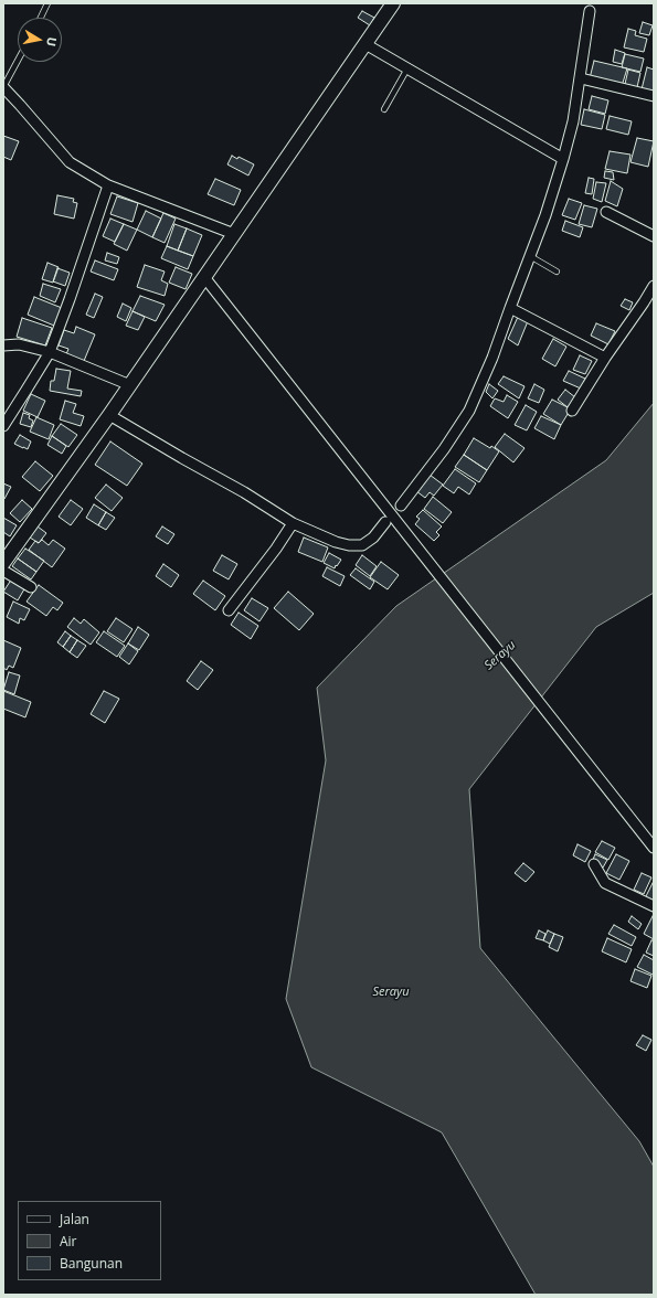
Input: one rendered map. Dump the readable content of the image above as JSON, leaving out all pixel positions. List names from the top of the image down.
{
  "water": ["Serayu"],
  "legend": ["Jalan", "Air", "Bangunan"],
  "north": "right"
}
